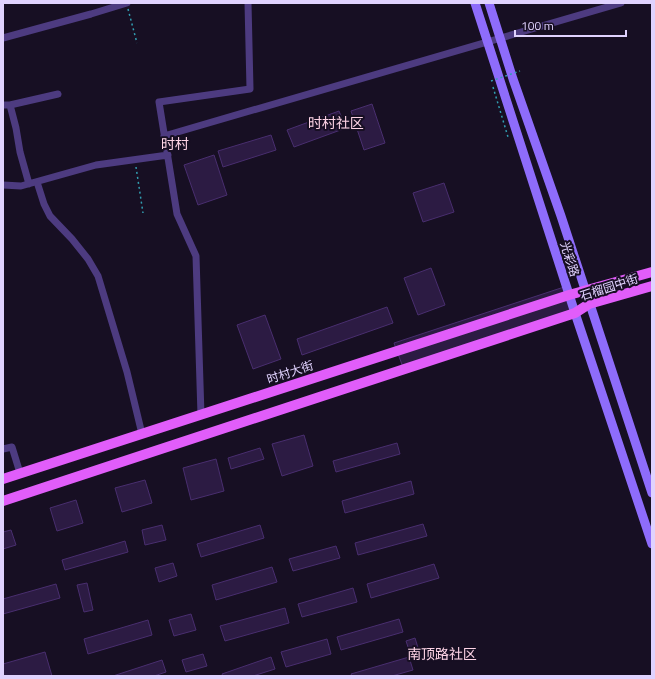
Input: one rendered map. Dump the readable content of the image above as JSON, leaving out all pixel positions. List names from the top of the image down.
{
  "streets": {
    "main road": ["光彩路", "石榴园中街", "时村大街"]
  },
  "crossings": [
    ["光彩路", "石榴园中街"],
    ["光彩路", "时村大街"],
    ["石榴园中街", "时村大街"]
  ],
  "districts": ["时村社区", "时村", "南顶路社区"],
  "scale_bar": "100 m"
}
